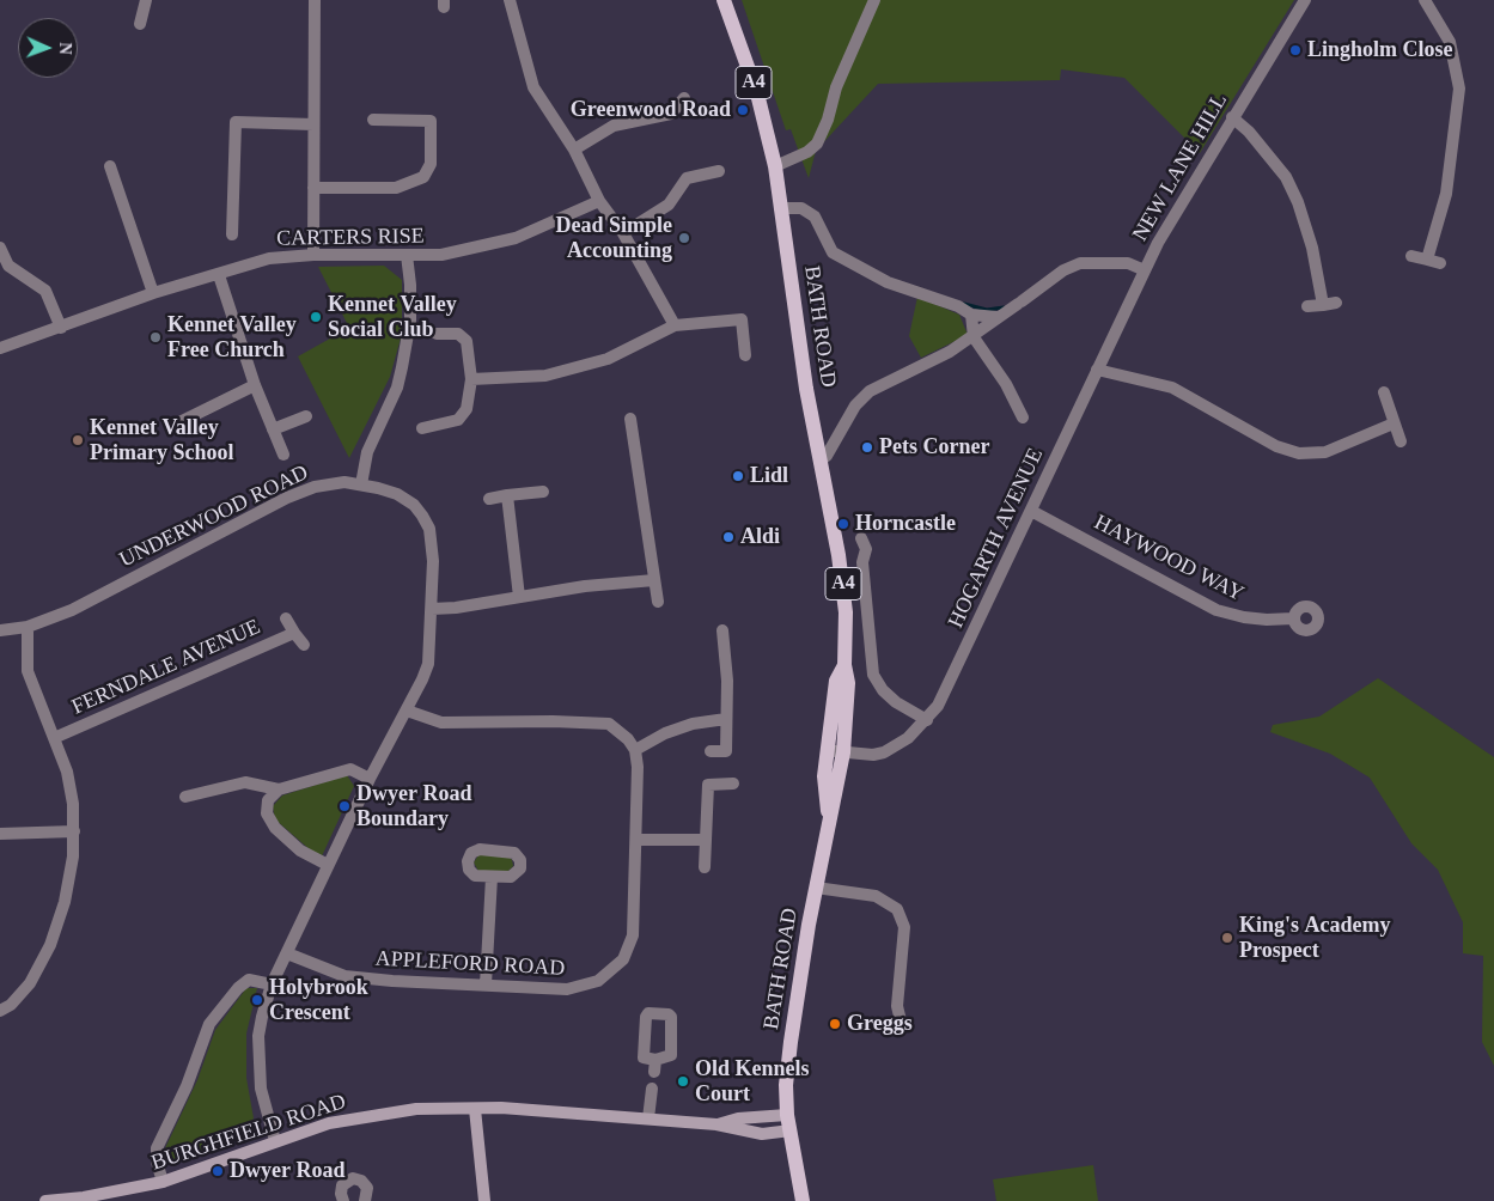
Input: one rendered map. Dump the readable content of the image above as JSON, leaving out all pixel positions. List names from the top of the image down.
{
  "streets": {
    "main road": ["A4", "BATH ROAD"],
    "street": [
      "NEW LANE HILL",
      "CARTERS RISE",
      "UNDERWOOD ROAD",
      "HOGARTH AVENUE",
      "HAYWOOD WAY",
      "FERNDALE AVENUE",
      "APPLEFORD ROAD",
      "BURGHFIELD ROAD"
    ]
  },
  "crossings": [
    ["NEW LANE HILL", "BATH ROAD"],
    ["NEW LANE HILL", "HOGARTH AVENUE"],
    ["BATH ROAD", "HOGARTH AVENUE"],
    ["BATH ROAD", "BURGHFIELD ROAD"],
    ["HOGARTH AVENUE", "HAYWOOD WAY"]
  ],
  "places": [
    "Lingholm Close",
    "Greenwood Road",
    "Dead Simple Accounting",
    "Kennet Valley Social Club",
    "Kennet Valley Free Church",
    "Kennet Valley Primary School",
    "Pets Corner",
    "Lidl",
    "Horncastle",
    "Aldi",
    "Dwyer Road Boundary",
    "King's Academy Prospect",
    "Holybrook Crescent",
    "Greggs",
    "Old Kennels Court",
    "Dwyer Road"
  ],
  "north": "right"
}
